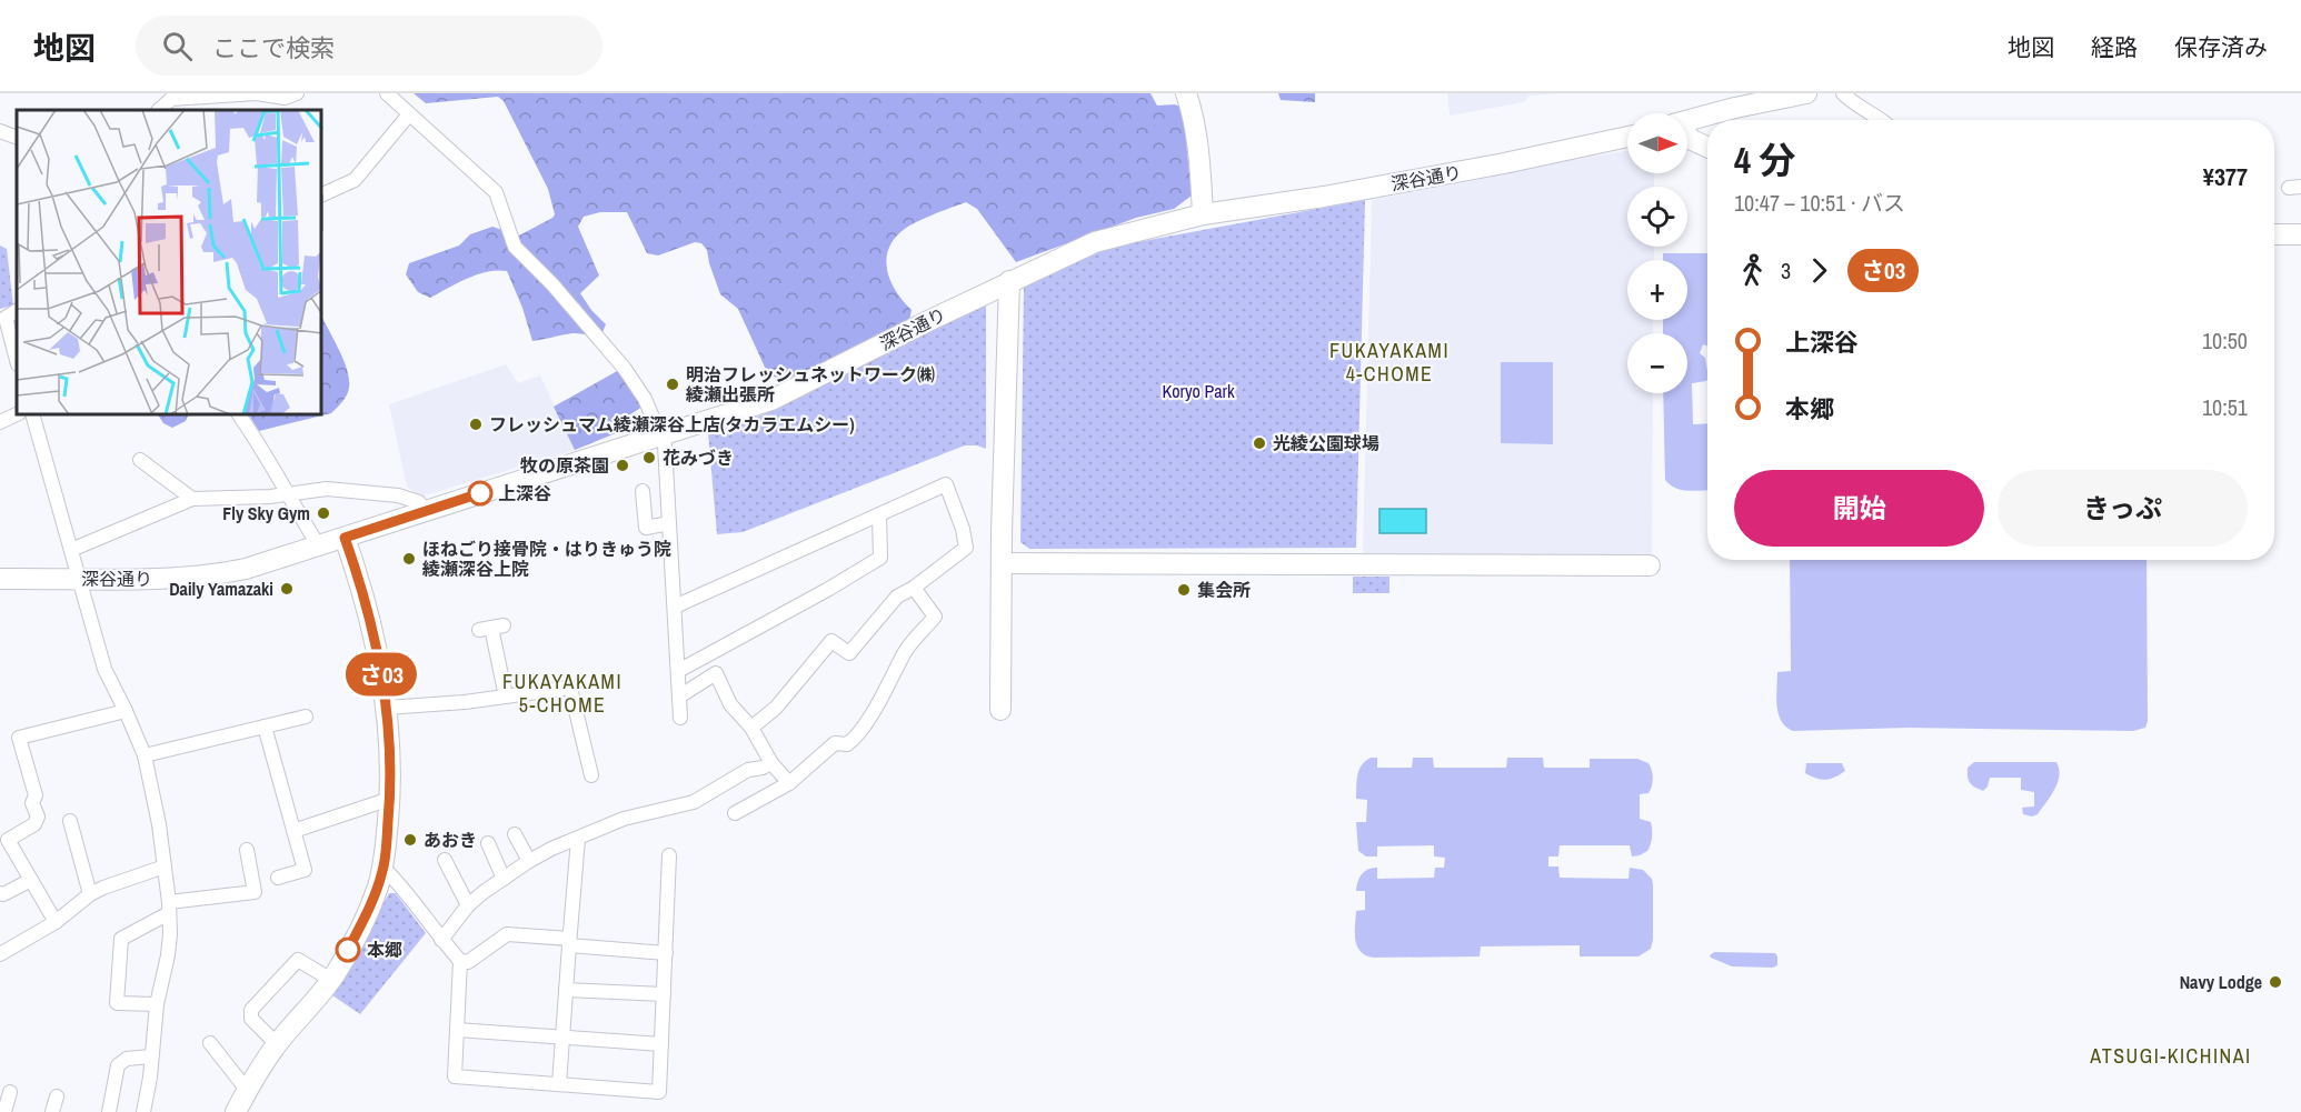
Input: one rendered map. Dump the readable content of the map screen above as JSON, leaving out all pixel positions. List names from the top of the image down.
{
  "streets": {
    "street": ["深谷通り"]
  },
  "districts": ["FUKAYAKAMI 4-CHOME", "FUKAYAKAMI 5-CHOME", "ATSUGI-KICHINAI"],
  "parks": ["Koryo Park"],
  "places": [
    "明治フレッシュネットワーク㈱ 綾瀬出張所",
    "フレッシュマム綾瀬深谷上店(タカラエムシー)",
    "光綾公園球場",
    "花みづき",
    "牧の原茶園",
    "上深谷",
    "Fly Sky Gym",
    "ほねごり接骨院・はりきゅう院 綾瀬深谷上院",
    "Daily Yamazaki",
    "集会所",
    "あおき",
    "本郷",
    "Navy Lodge"
  ],
  "lines": ["bus line さ03"],
  "north": "right",
  "page": {
    "header": "地図",
    "search": "ここで検索",
    "nav": ["地図", "経路", "保存済み"],
    "on_map": "さ03",
    "map_buttons": ["+", "−"],
    "heading": ["4 分", "10:47 – 10:51 · バス", "¥377"],
    "legs": ["3", "さ03"],
    "list": [
      {
        "name": "上深谷",
        "value": "10:50"
      },
      {
        "name": "本郷",
        "value": "10:51"
      }
    ],
    "buttons": ["開始", "きっぷ"]
  }
}
